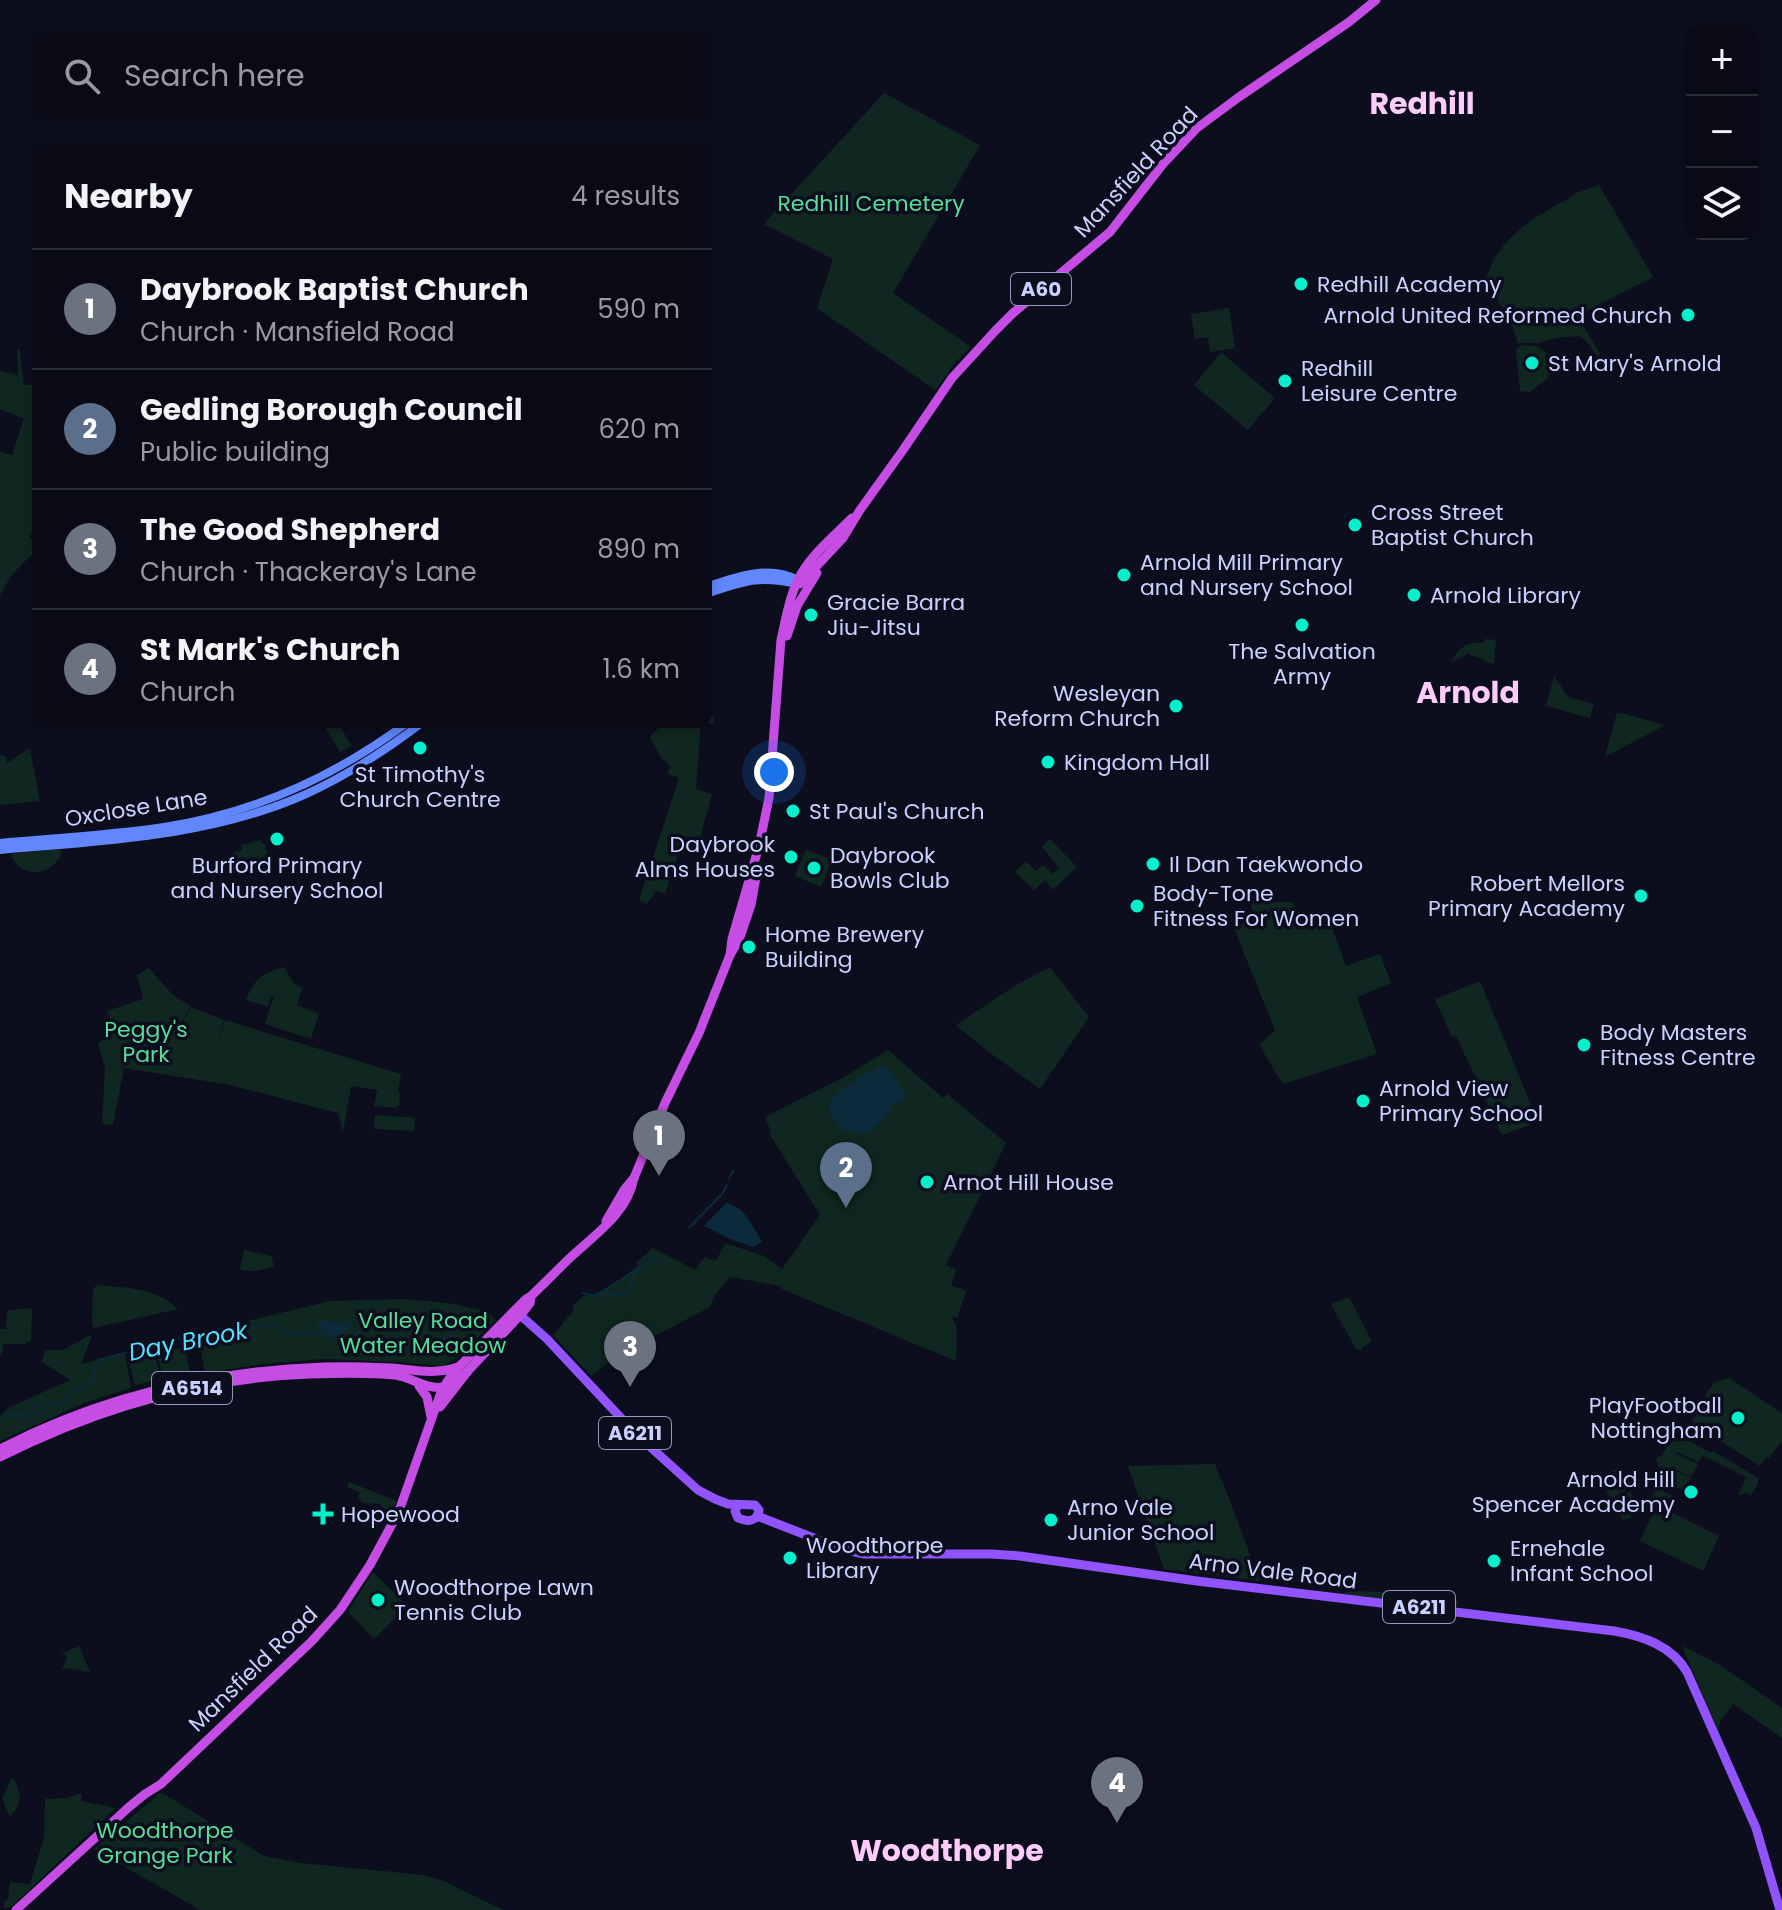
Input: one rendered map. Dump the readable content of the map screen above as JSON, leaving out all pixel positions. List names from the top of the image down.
{
  "streets": {
    "highway": ["Mansfield Road", "A60", "A6514"],
    "main road": ["Oxclose Lane", "A6211", "Arno Vale Road"]
  },
  "crossings": [
    ["Mansfield Road", "A6514"],
    ["Mansfield Road", "A6211"],
    ["A6211", "Arno Vale Road"]
  ],
  "districts": ["Redhill", "Arnold", "Woodthorpe"],
  "water": ["Day Brook"],
  "parks": [
    "Redhill Cemetery",
    "Peggy's Park",
    "Valley Road Water Meadow",
    "Woodthorpe Grange Park"
  ],
  "places": {
    "other": [
      "Redhill Academy",
      "Arnold United Reformed Church",
      "St Mary's Arnold",
      "Redhill Leisure Centre",
      "Cross Street Baptist Church",
      "Arnold Mill Primary and Nursery School",
      "Arnold Library",
      "Gracie Barra Jiu-Jitsu",
      "The Salvation Army",
      "Wesleyan Reform Church",
      "St Timothy's Church Centre",
      "Kingdom Hall",
      "St Paul's Church",
      "Burford Primary and Nursery School",
      "Daybrook Alms Houses",
      "Il Dan Taekwondo",
      "Daybrook Bowls Club",
      "Robert Mellors Primary Academy",
      "Body-Tone Fitness For Women",
      "Home Brewery Building",
      "Body Masters Fitness Centre",
      "Arnold View Primary School",
      "Arnot Hill House",
      "PlayFootball Nottingham",
      "Arnold Hill Spencer Academy",
      "Arno Vale Junior School",
      "Woodthorpe Library",
      "Ernehale Infant School",
      "Woodthorpe Lawn Tennis Club"
    ],
    "health": ["Hopewood"]
  },
  "page": {
    "map_buttons": ["+", "−"],
    "search": "Search here",
    "heading": ["Nearby", "4 results"],
    "list": [
      {
        "mark": "1",
        "name": "Daybrook Baptist Church",
        "note": "Church · Mansfield Road",
        "value": "590 m"
      },
      {
        "mark": "2",
        "name": "Gedling Borough Council",
        "note": "Public building",
        "value": "620 m"
      },
      {
        "mark": "3",
        "name": "The Good Shepherd",
        "note": "Church · Thackeray's Lane",
        "value": "890 m"
      },
      {
        "mark": "4",
        "name": "St Mark's Church",
        "note": "Church",
        "value": "1.6 km"
      }
    ],
    "pins": [
      "1",
      "2",
      "3",
      "4"
    ]
  }
}
